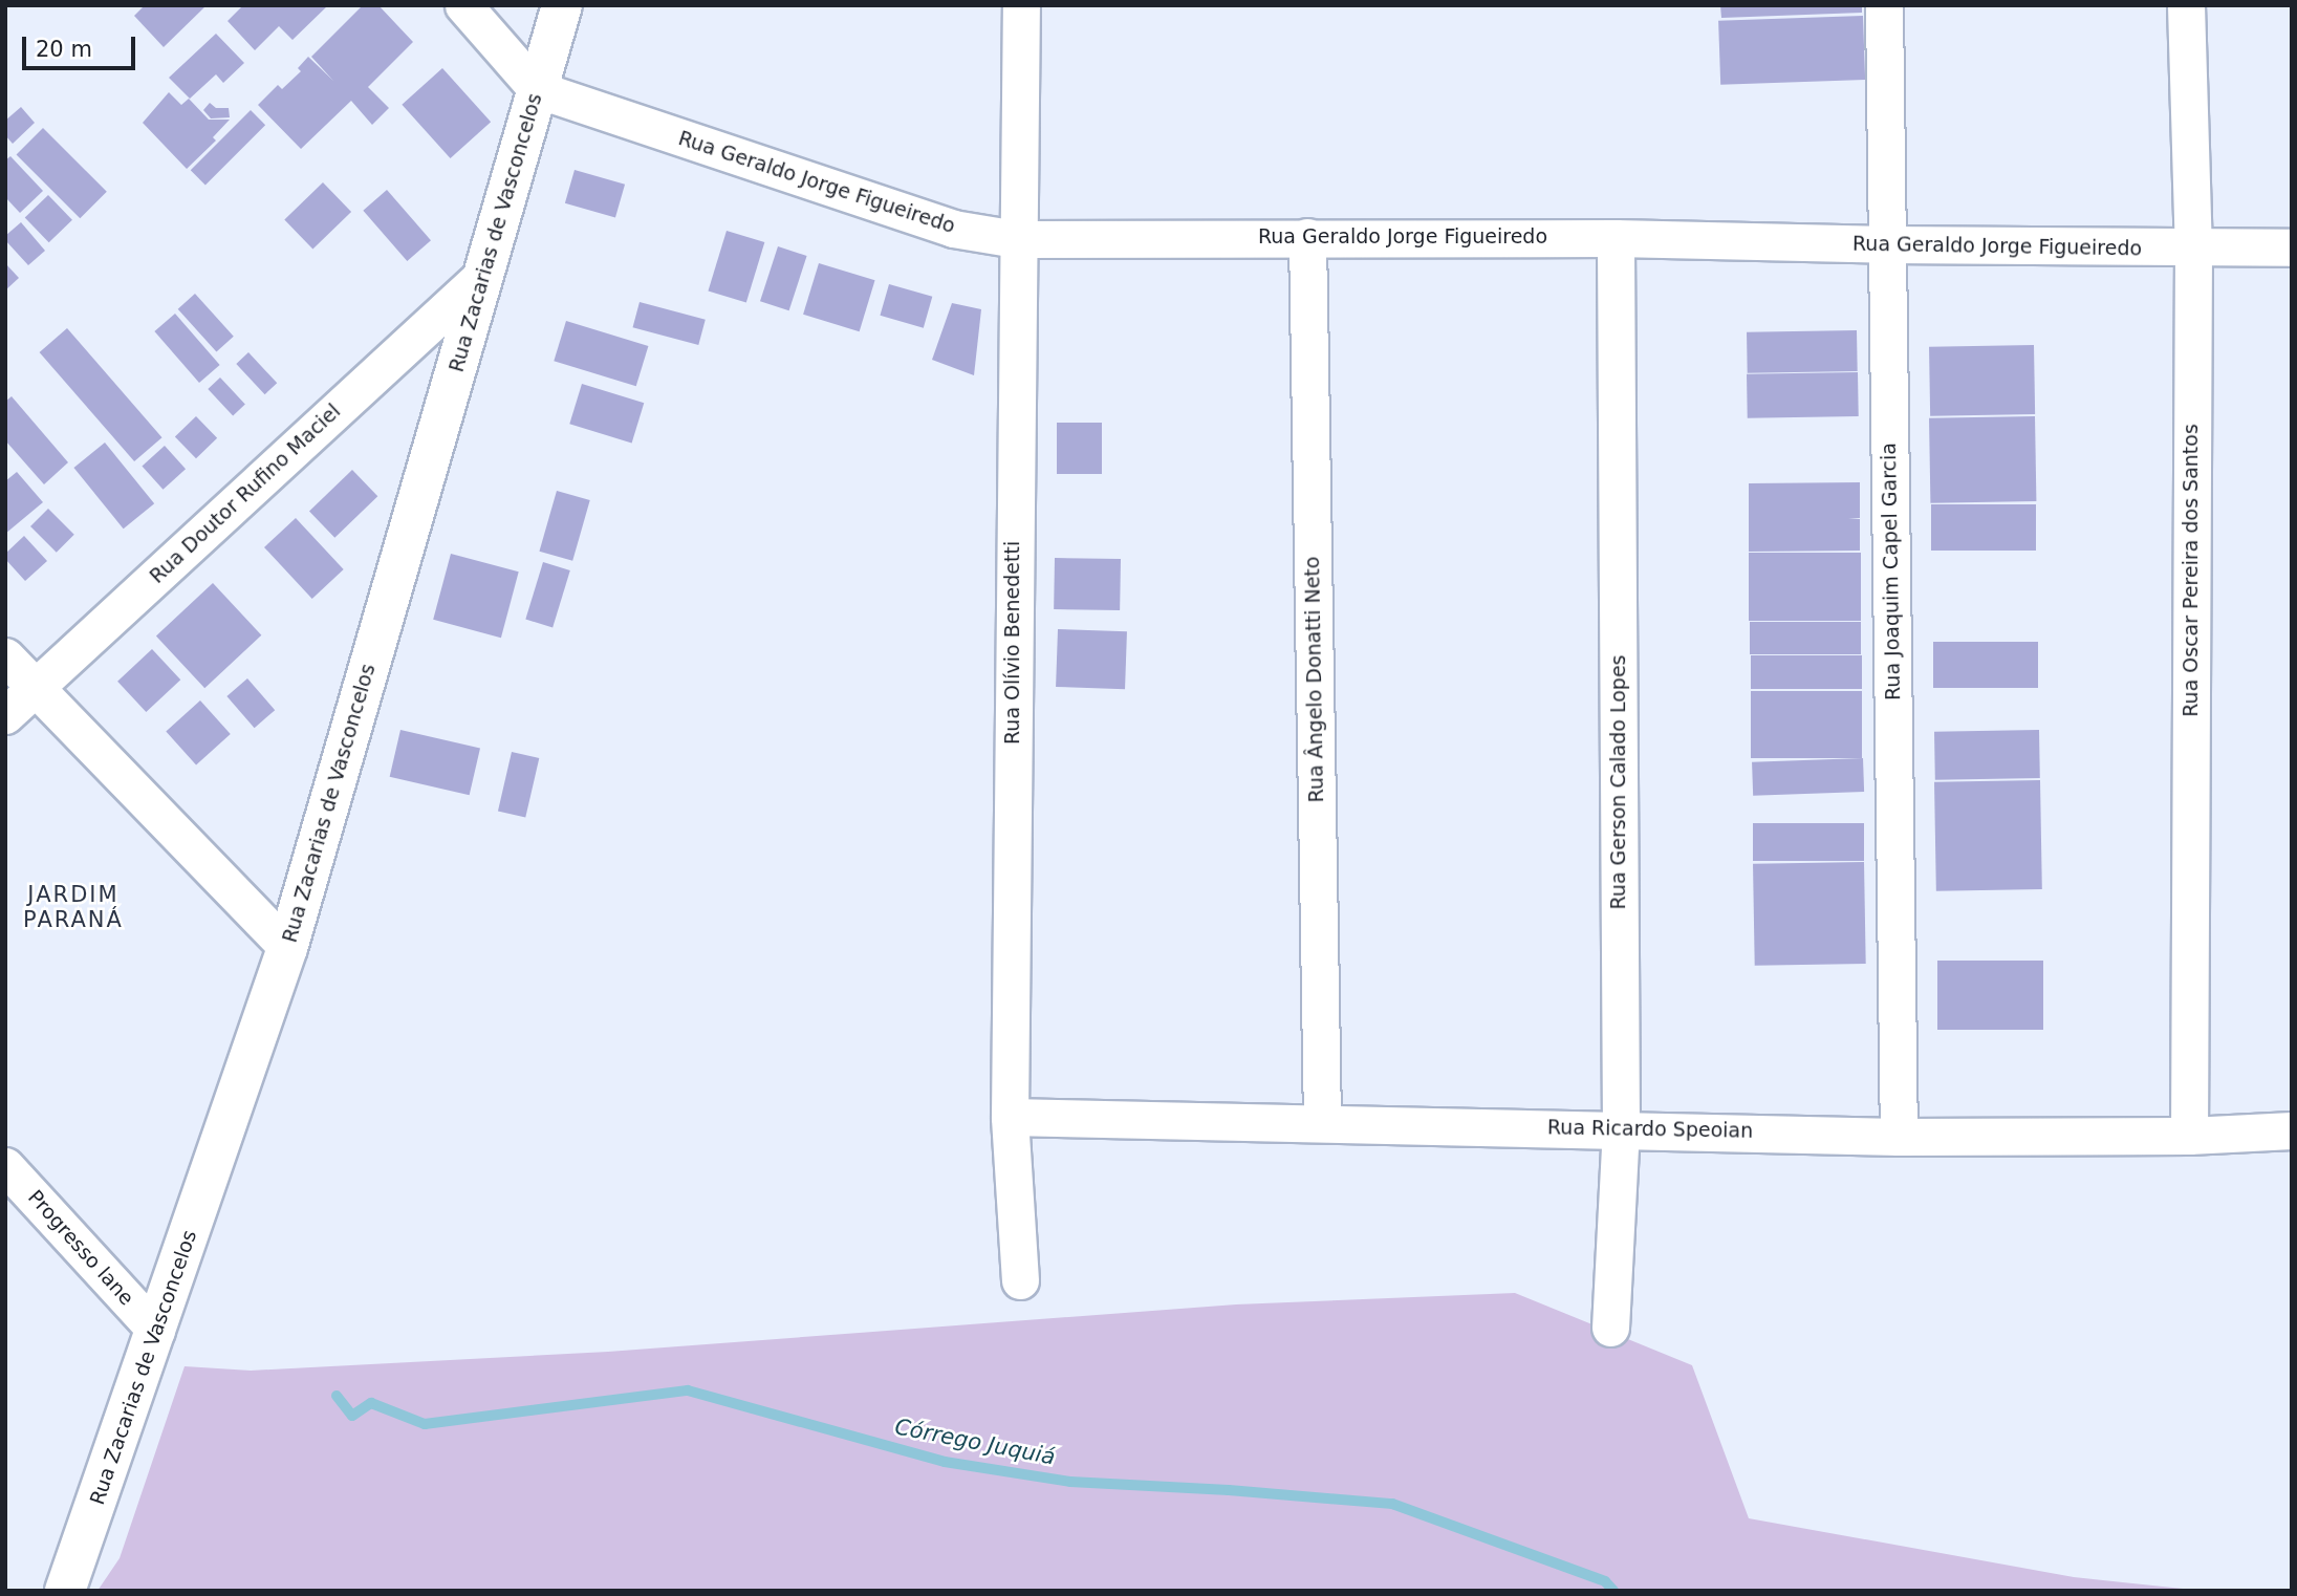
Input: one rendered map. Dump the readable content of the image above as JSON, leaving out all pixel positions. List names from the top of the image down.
{
  "streets": {
    "street": [
      "Rua Geraldo Jorge Figueiredo",
      "Rua Zacarias de Vasconcelos",
      "Rua Doutor Rufino Maciel",
      "Rua Oscar Pereira dos Santos",
      "Rua Joaquim Capel Garcia",
      "Rua Olívio Benedetti",
      "Rua Ângelo Donatti Neto",
      "Rua Gerson Calado Lopes",
      "Rua Ricardo Speoian",
      "Progresso lane"
    ]
  },
  "crossings": [
    ["Rua Geraldo Jorge Figueiredo", "Rua Zacarias de Vasconcelos"],
    ["Rua Geraldo Jorge Figueiredo", "Rua Oscar Pereira dos Santos"],
    ["Rua Geraldo Jorge Figueiredo", "Rua Joaquim Capel Garcia"],
    ["Rua Geraldo Jorge Figueiredo", "Rua Olívio Benedetti"],
    ["Rua Geraldo Jorge Figueiredo", "Rua Ângelo Donatti Neto"],
    ["Rua Geraldo Jorge Figueiredo", "Rua Gerson Calado Lopes"],
    ["Rua Zacarias de Vasconcelos", "Rua Doutor Rufino Maciel"],
    ["Rua Zacarias de Vasconcelos", "Progresso lane"],
    ["Rua Oscar Pereira dos Santos", "Rua Ricardo Speoian"],
    ["Rua Joaquim Capel Garcia", "Rua Ricardo Speoian"],
    ["Rua Olívio Benedetti", "Rua Ricardo Speoian"],
    ["Rua Ângelo Donatti Neto", "Rua Ricardo Speoian"],
    ["Rua Gerson Calado Lopes", "Rua Ricardo Speoian"]
  ],
  "districts": ["JARDIM PARANÁ"],
  "water": ["Córrego Juquiá"],
  "scale_bar": "20 m"
}
